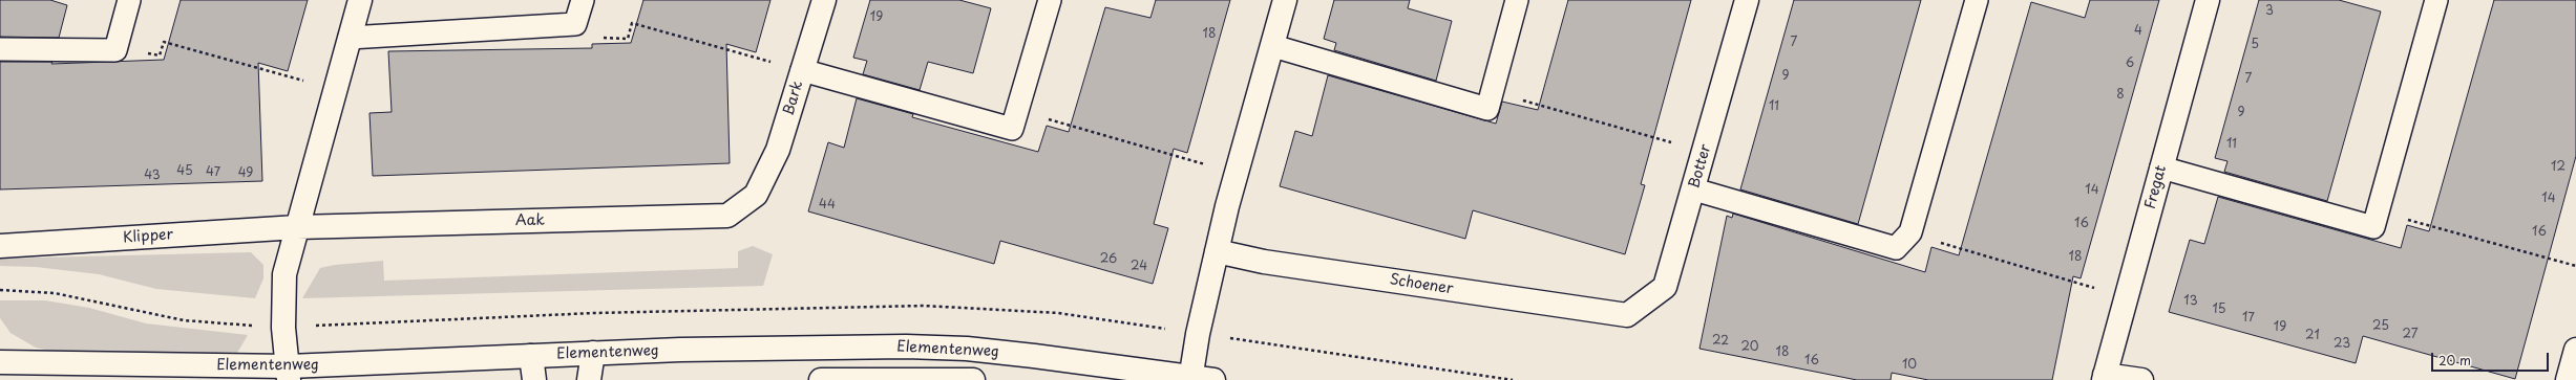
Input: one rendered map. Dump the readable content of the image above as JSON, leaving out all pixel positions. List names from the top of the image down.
{
  "streets": {
    "street": [
      "Bark",
      "Botter",
      "Fregat",
      "Aak",
      "Klipper",
      "Schoener",
      "Elementenweg"
    ]
  },
  "crossings": [
    ["Bark", "Aak"],
    ["Botter", "Schoener"],
    ["Aak", "Klipper"]
  ],
  "house_numbers": [
    "3",
    "19",
    "4",
    "18",
    "7",
    "5",
    "6",
    "9",
    "7",
    "8",
    "11",
    "9",
    "11",
    "12",
    "45",
    "47",
    "49",
    "43",
    "14",
    "14",
    "44",
    "16",
    "16",
    "18",
    "26",
    "24",
    "13",
    "15",
    "17",
    "25",
    "19",
    "27",
    "21",
    "22",
    "23",
    "20",
    "18",
    "16",
    "10"
  ],
  "scale_bar": "20 m"
}
